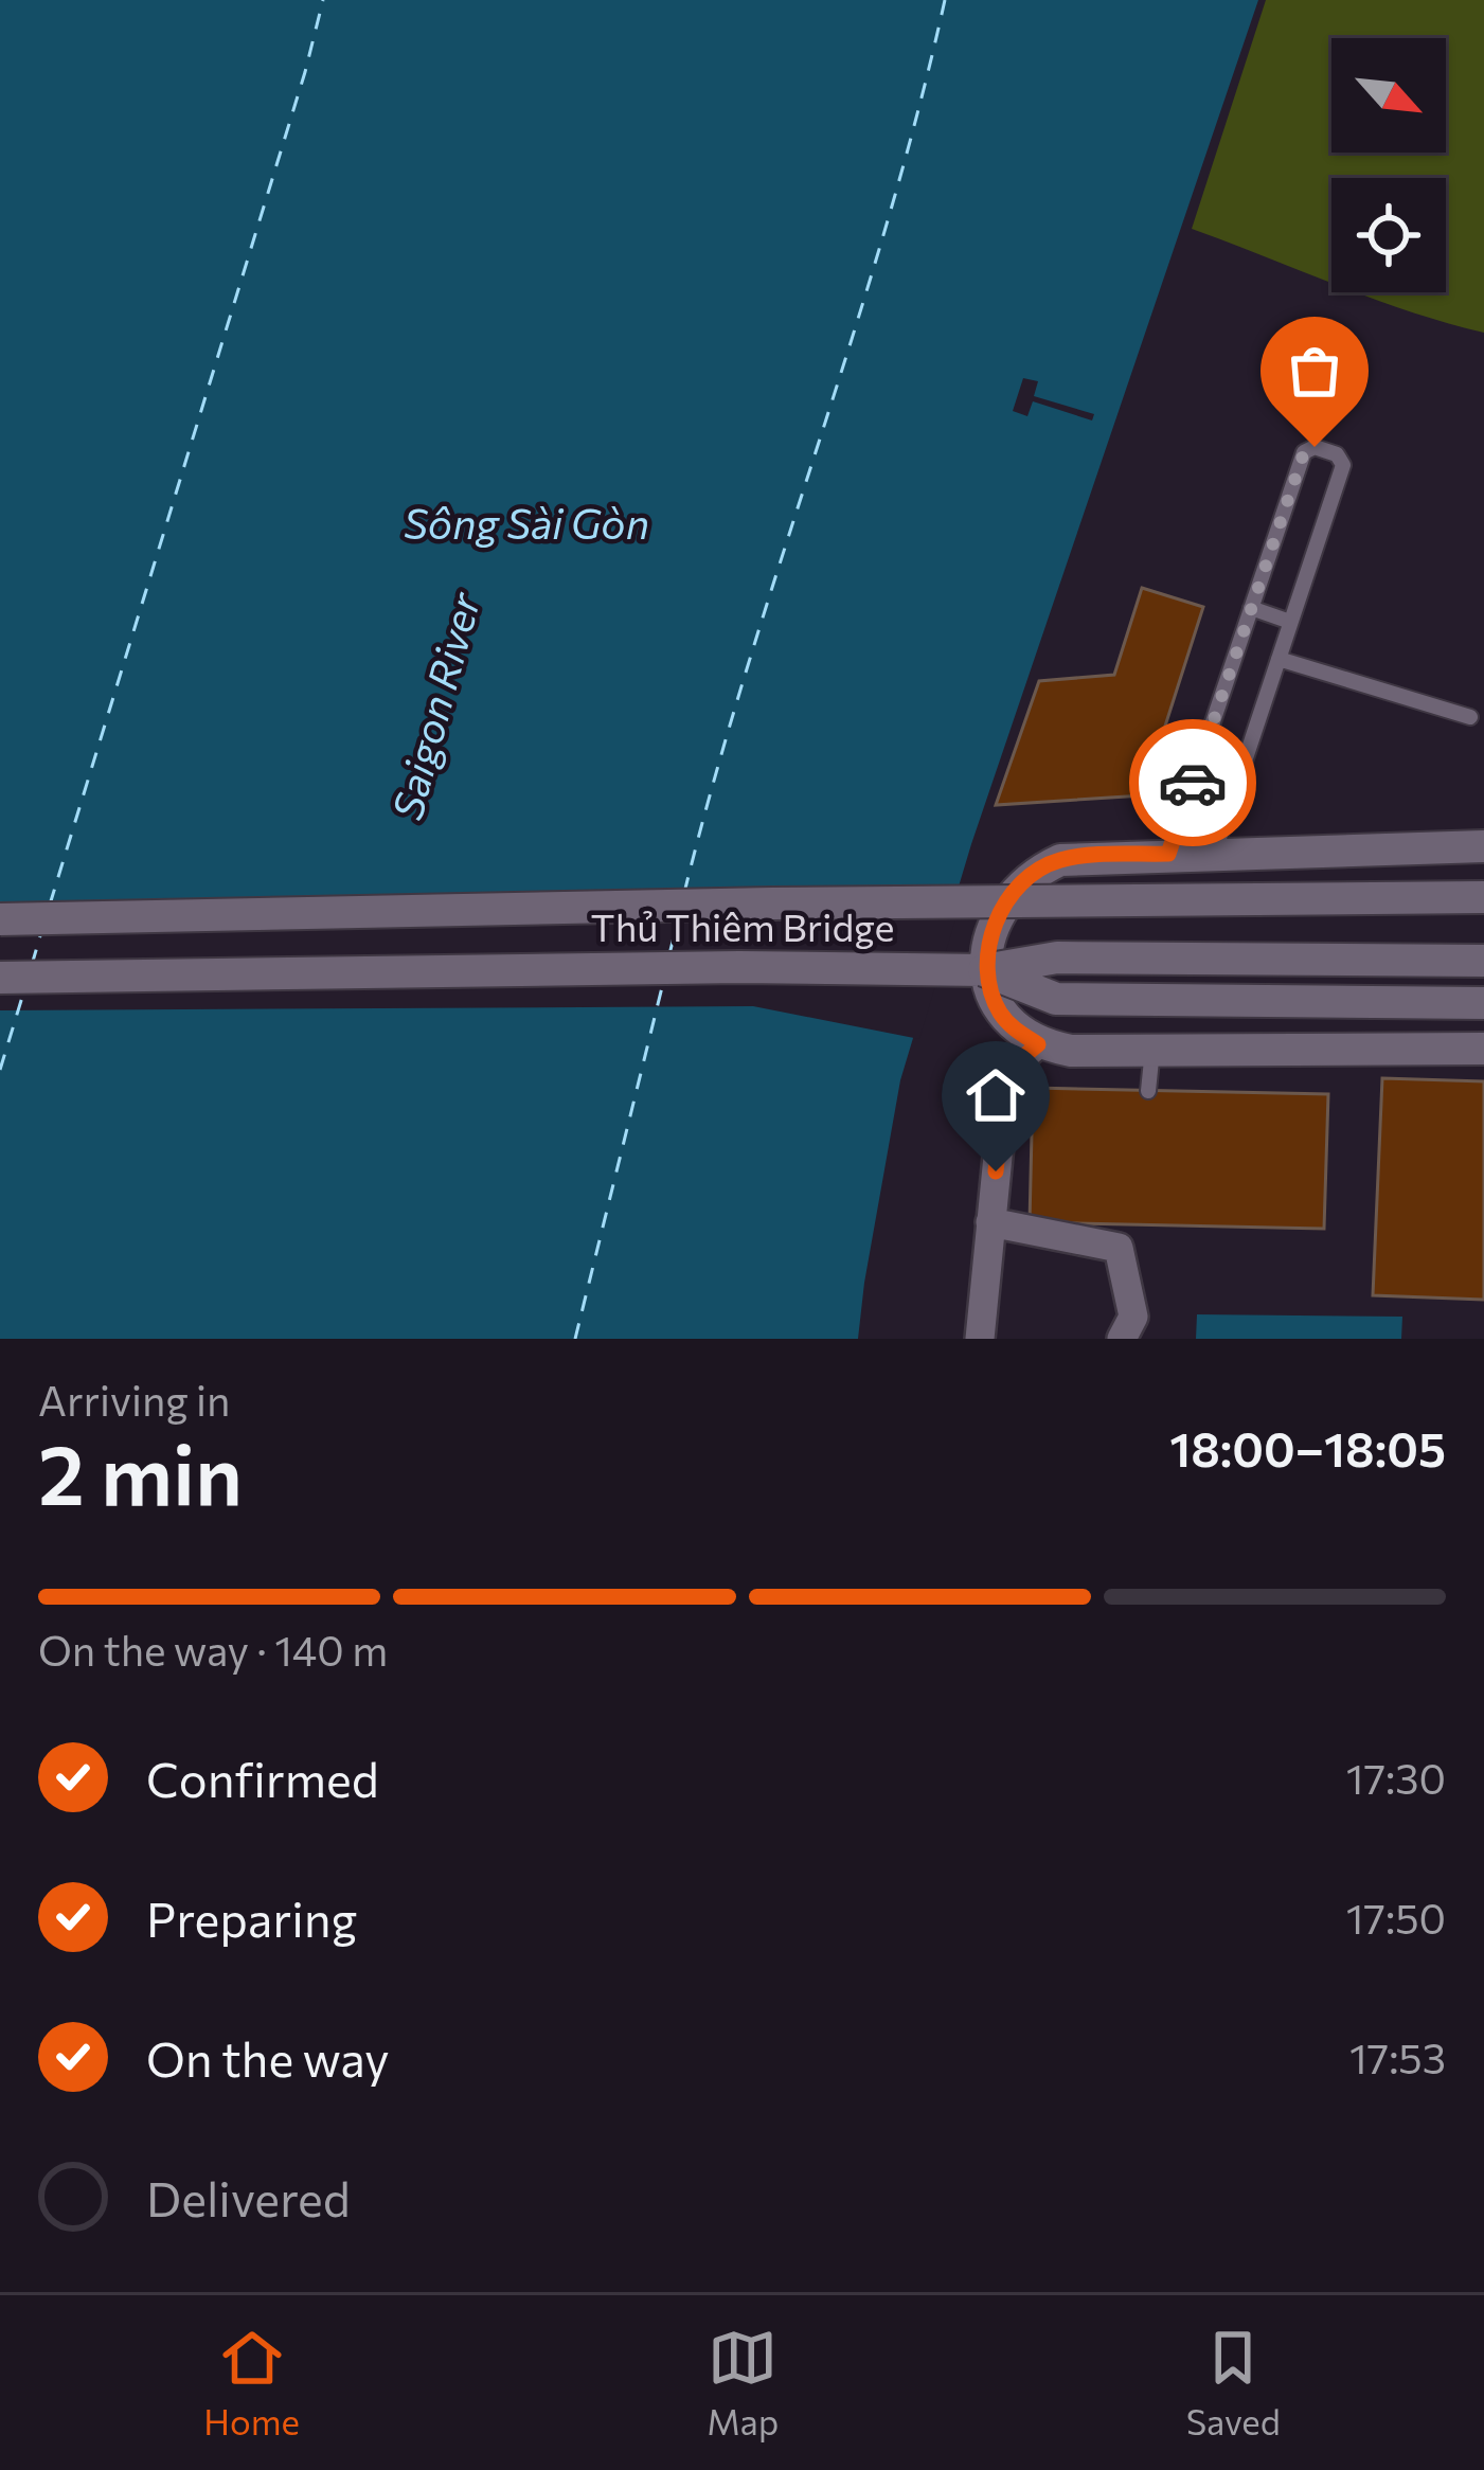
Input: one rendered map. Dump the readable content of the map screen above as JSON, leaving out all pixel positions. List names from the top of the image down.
{
  "streets": {
    "main road": ["Thủ Thiêm Bridge"]
  },
  "water": ["Sông Sài Gòn", "Saigon River"],
  "north": "bottom right",
  "page": {
    "heading": ["2 min", "Arriving in", "18:00–18:05"],
    "bar": "On the way · 140 m",
    "list": [
      ["Confirmed", "17:30"],
      ["Preparing", "17:50"],
      ["On the way", "17:53"],
      "Delivered"
    ],
    "tabs": ["Home", "Map", "Saved"]
  }
}
